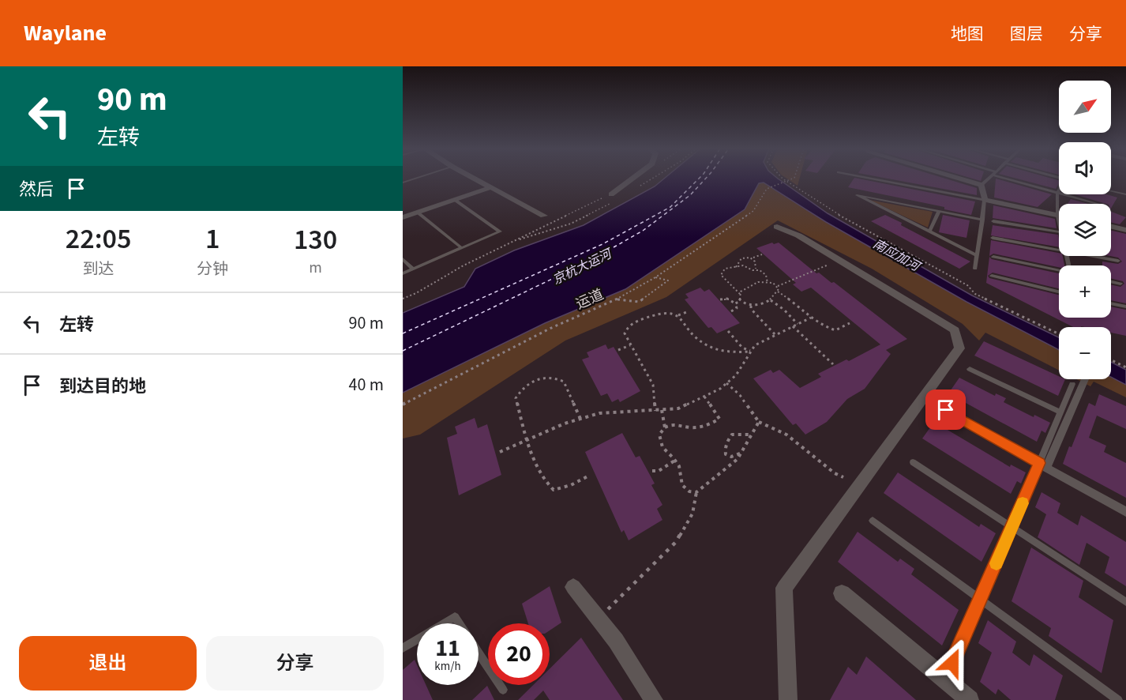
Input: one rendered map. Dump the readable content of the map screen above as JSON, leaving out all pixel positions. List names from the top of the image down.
{
  "streets": {
    "path": ["运道"]
  },
  "water": ["南应加河", "京杭大运河"],
  "north": "top right",
  "page": {
    "header": "Waylane",
    "nav": ["地图", "图层", "分享"],
    "turn": ["90 m", "左转"],
    "map_buttons": ["+", "−"],
    "then": "然后",
    "eta": [
      "22:05",
      "到达",
      "1",
      "分钟",
      "130",
      "m"
    ],
    "list": [
      {
        "name": "左转",
        "value": "90 m"
      },
      {
        "name": "到达目的地",
        "value": "40 m"
      }
    ],
    "speed": "11 km/h",
    "limit": "20",
    "buttons": ["退出", "分享"]
  }
}
